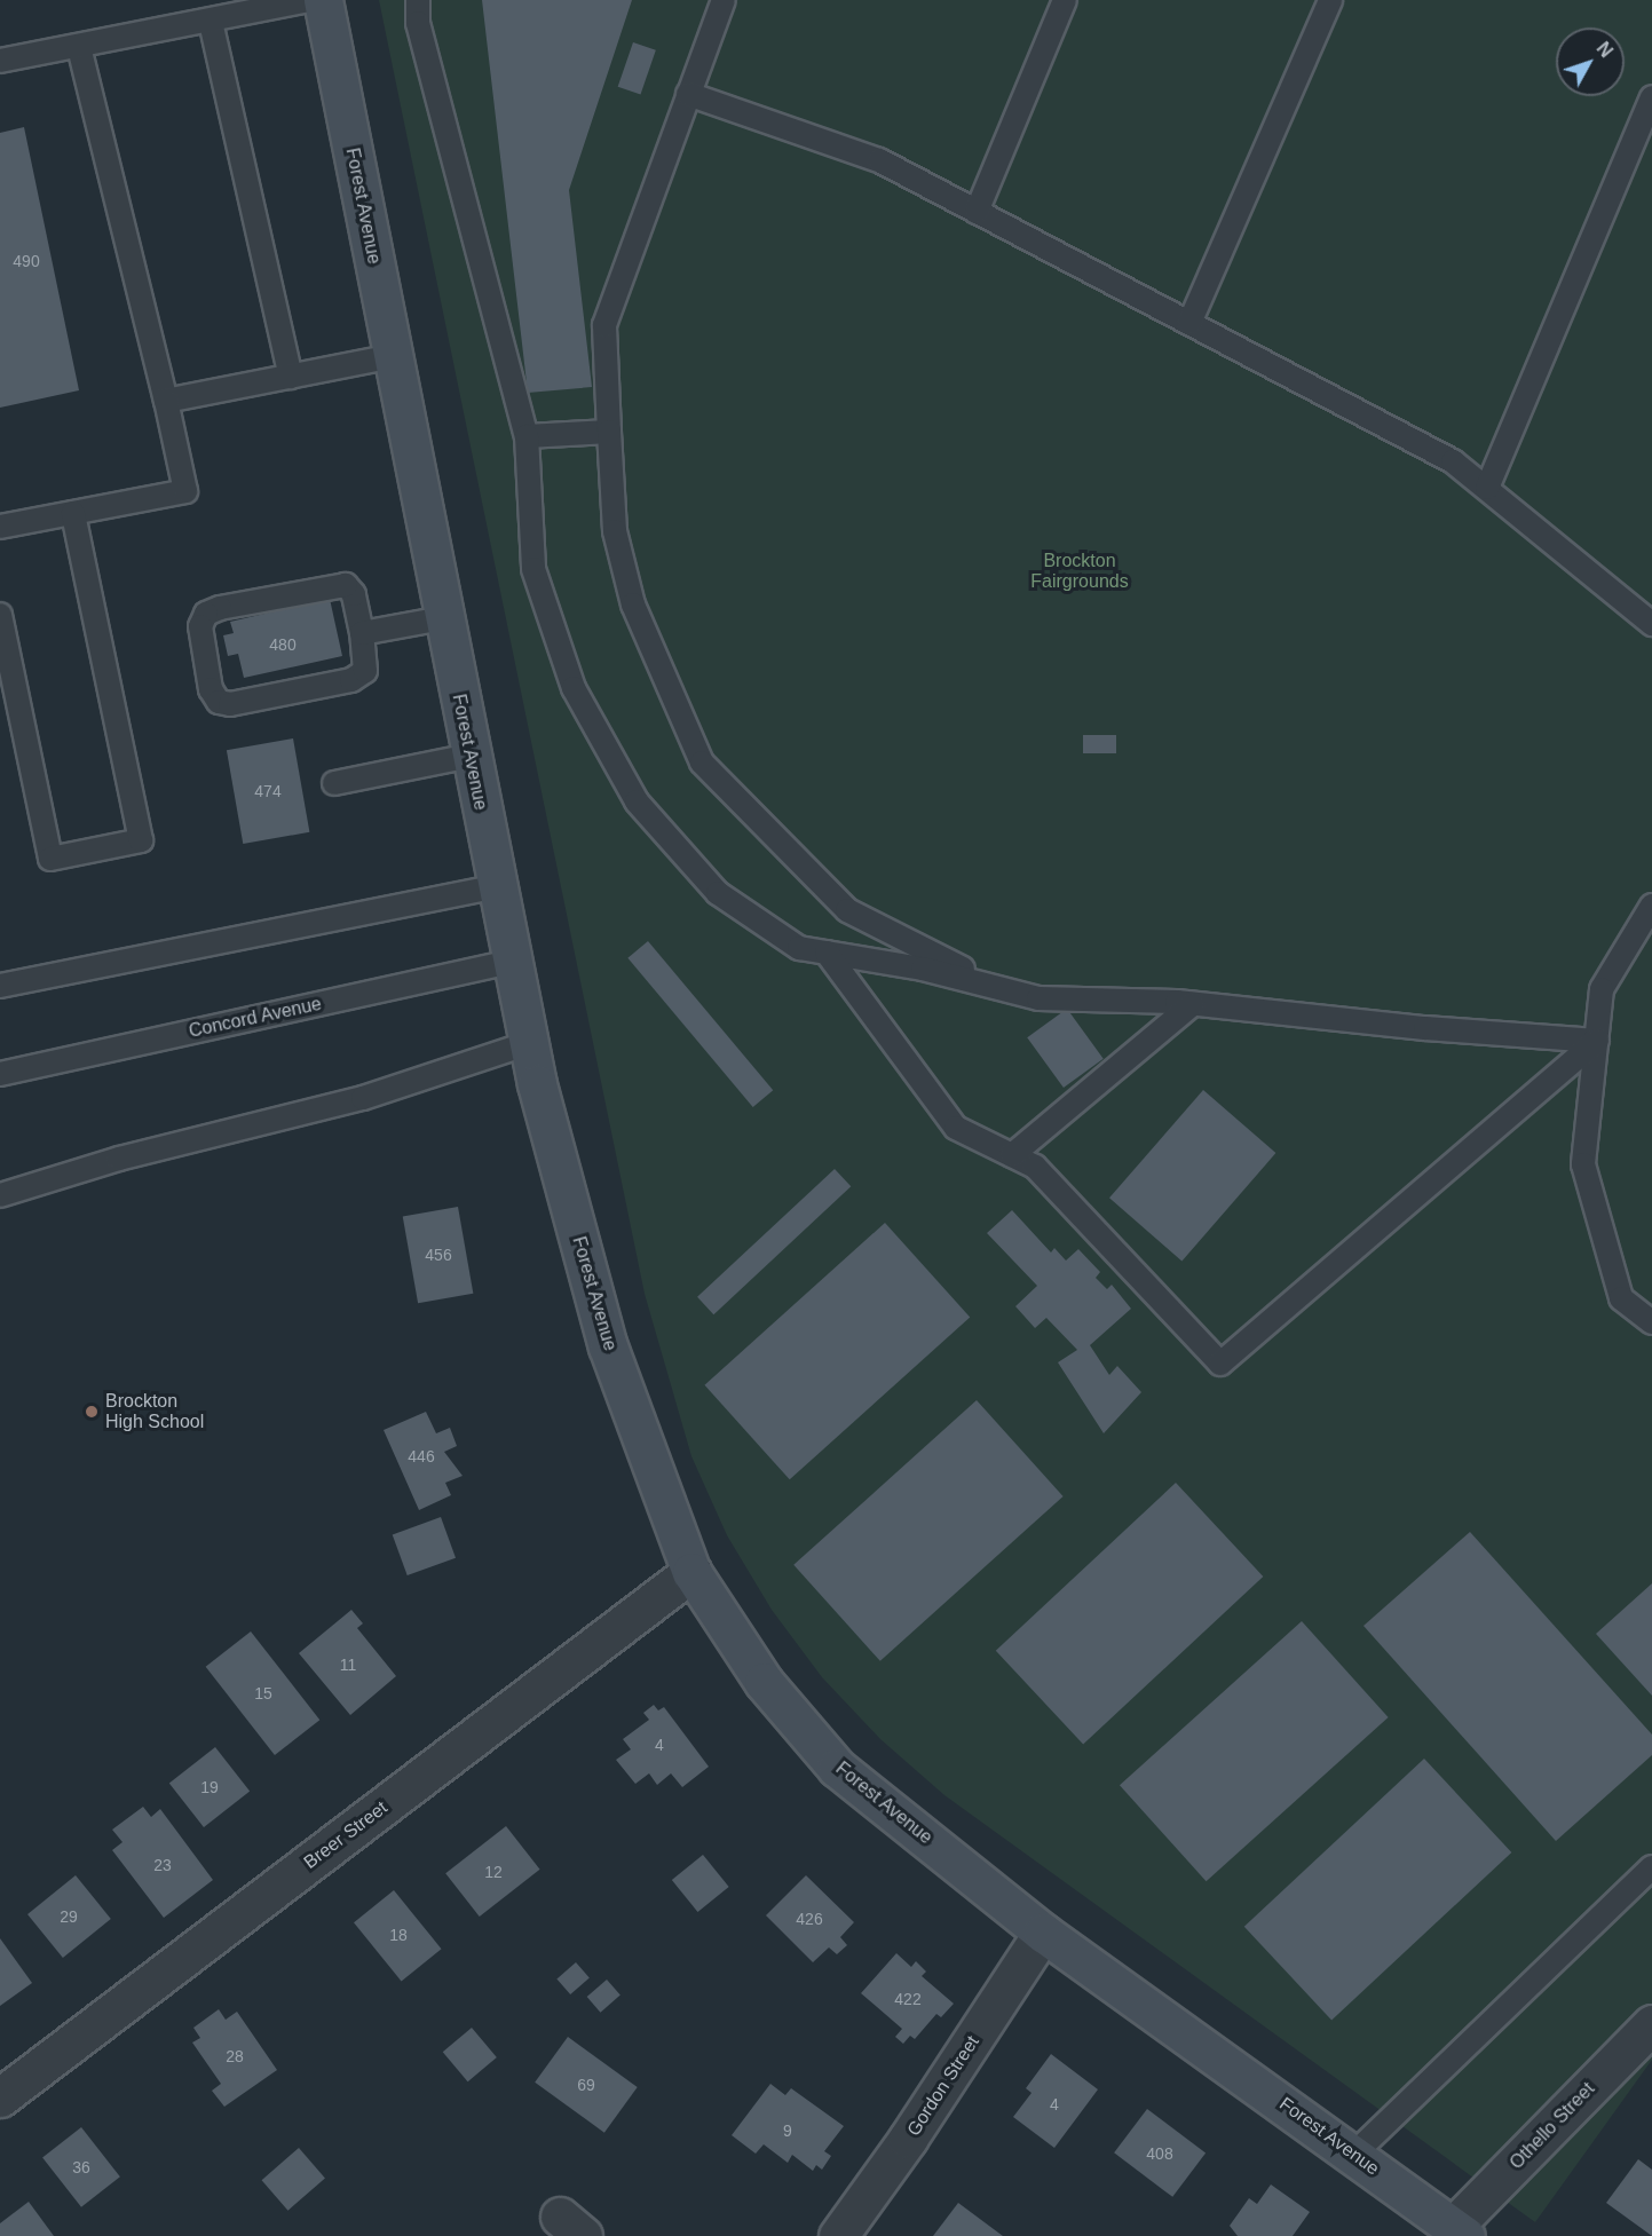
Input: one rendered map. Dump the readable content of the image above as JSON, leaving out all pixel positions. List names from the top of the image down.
{
  "streets": {
    "street": [
      "Forest Avenue",
      "Breer Street",
      "Gordon Street",
      "Othello Street"
    ],
    "lane": ["Concord Avenue"]
  },
  "crossings": [
    ["Forest Avenue", "Concord Avenue"],
    ["Forest Avenue", "Breer Street"],
    ["Forest Avenue", "Gordon Street"],
    ["Forest Avenue", "Othello Street"]
  ],
  "parks": ["Brockton Fairgrounds"],
  "places": ["Brockton High School"],
  "house_numbers": [
    "490",
    "480",
    "474",
    "456",
    "446",
    "11",
    "15",
    "4",
    "19",
    "23",
    "12",
    "29",
    "426",
    "18",
    "422",
    "28",
    "69",
    "4",
    "9",
    "408",
    "36"
  ],
  "north": "top right"
}
